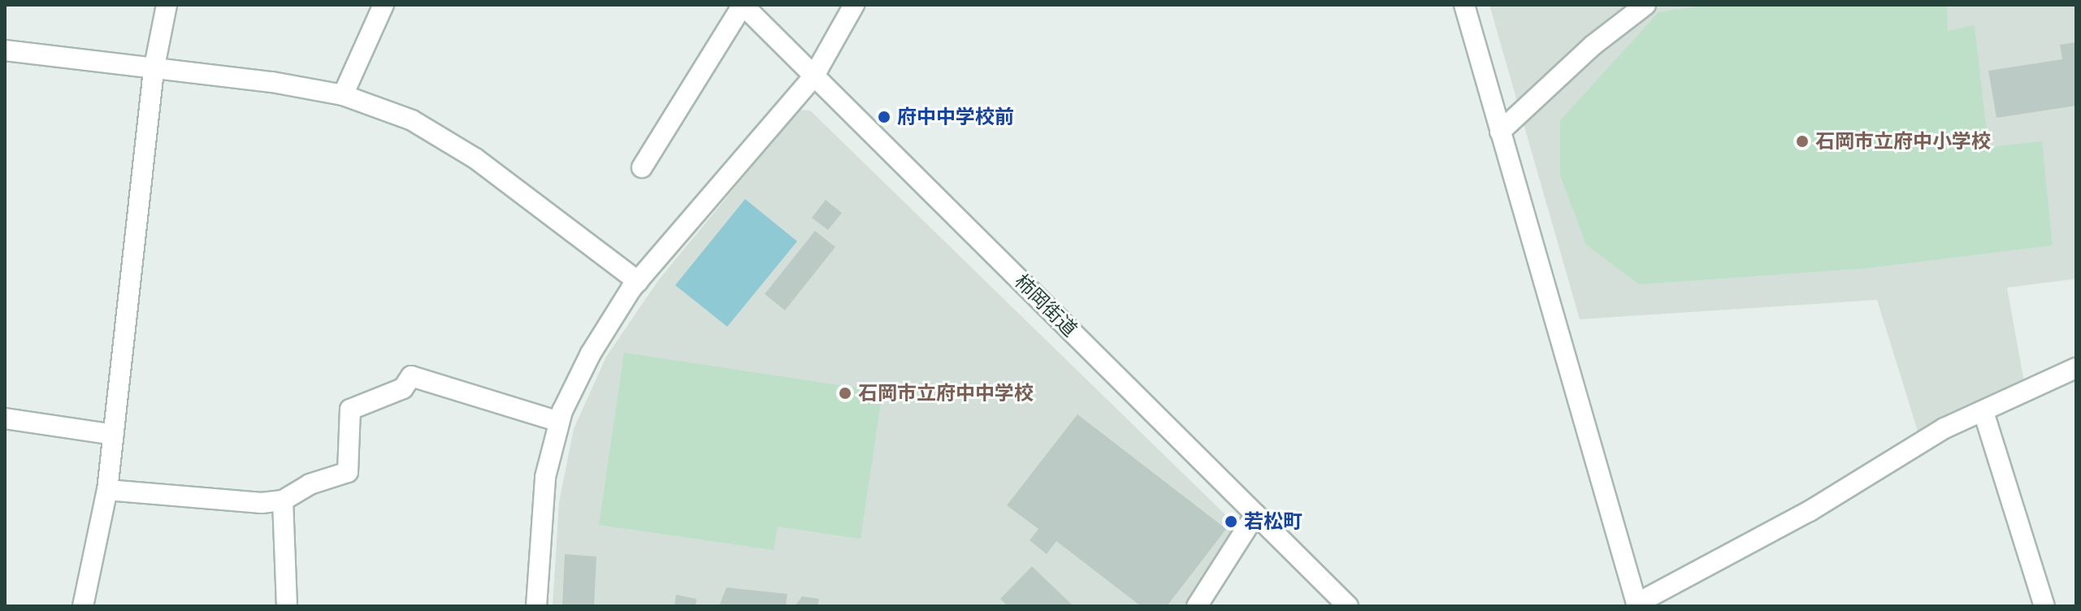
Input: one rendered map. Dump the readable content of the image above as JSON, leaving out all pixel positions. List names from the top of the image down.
{
  "streets": {
    "street": ["柿岡街道"]
  },
  "places": [
    "府中中学校前",
    "石岡市立府中小学校",
    "石岡市立府中中学校",
    "若松町"
  ]
}
